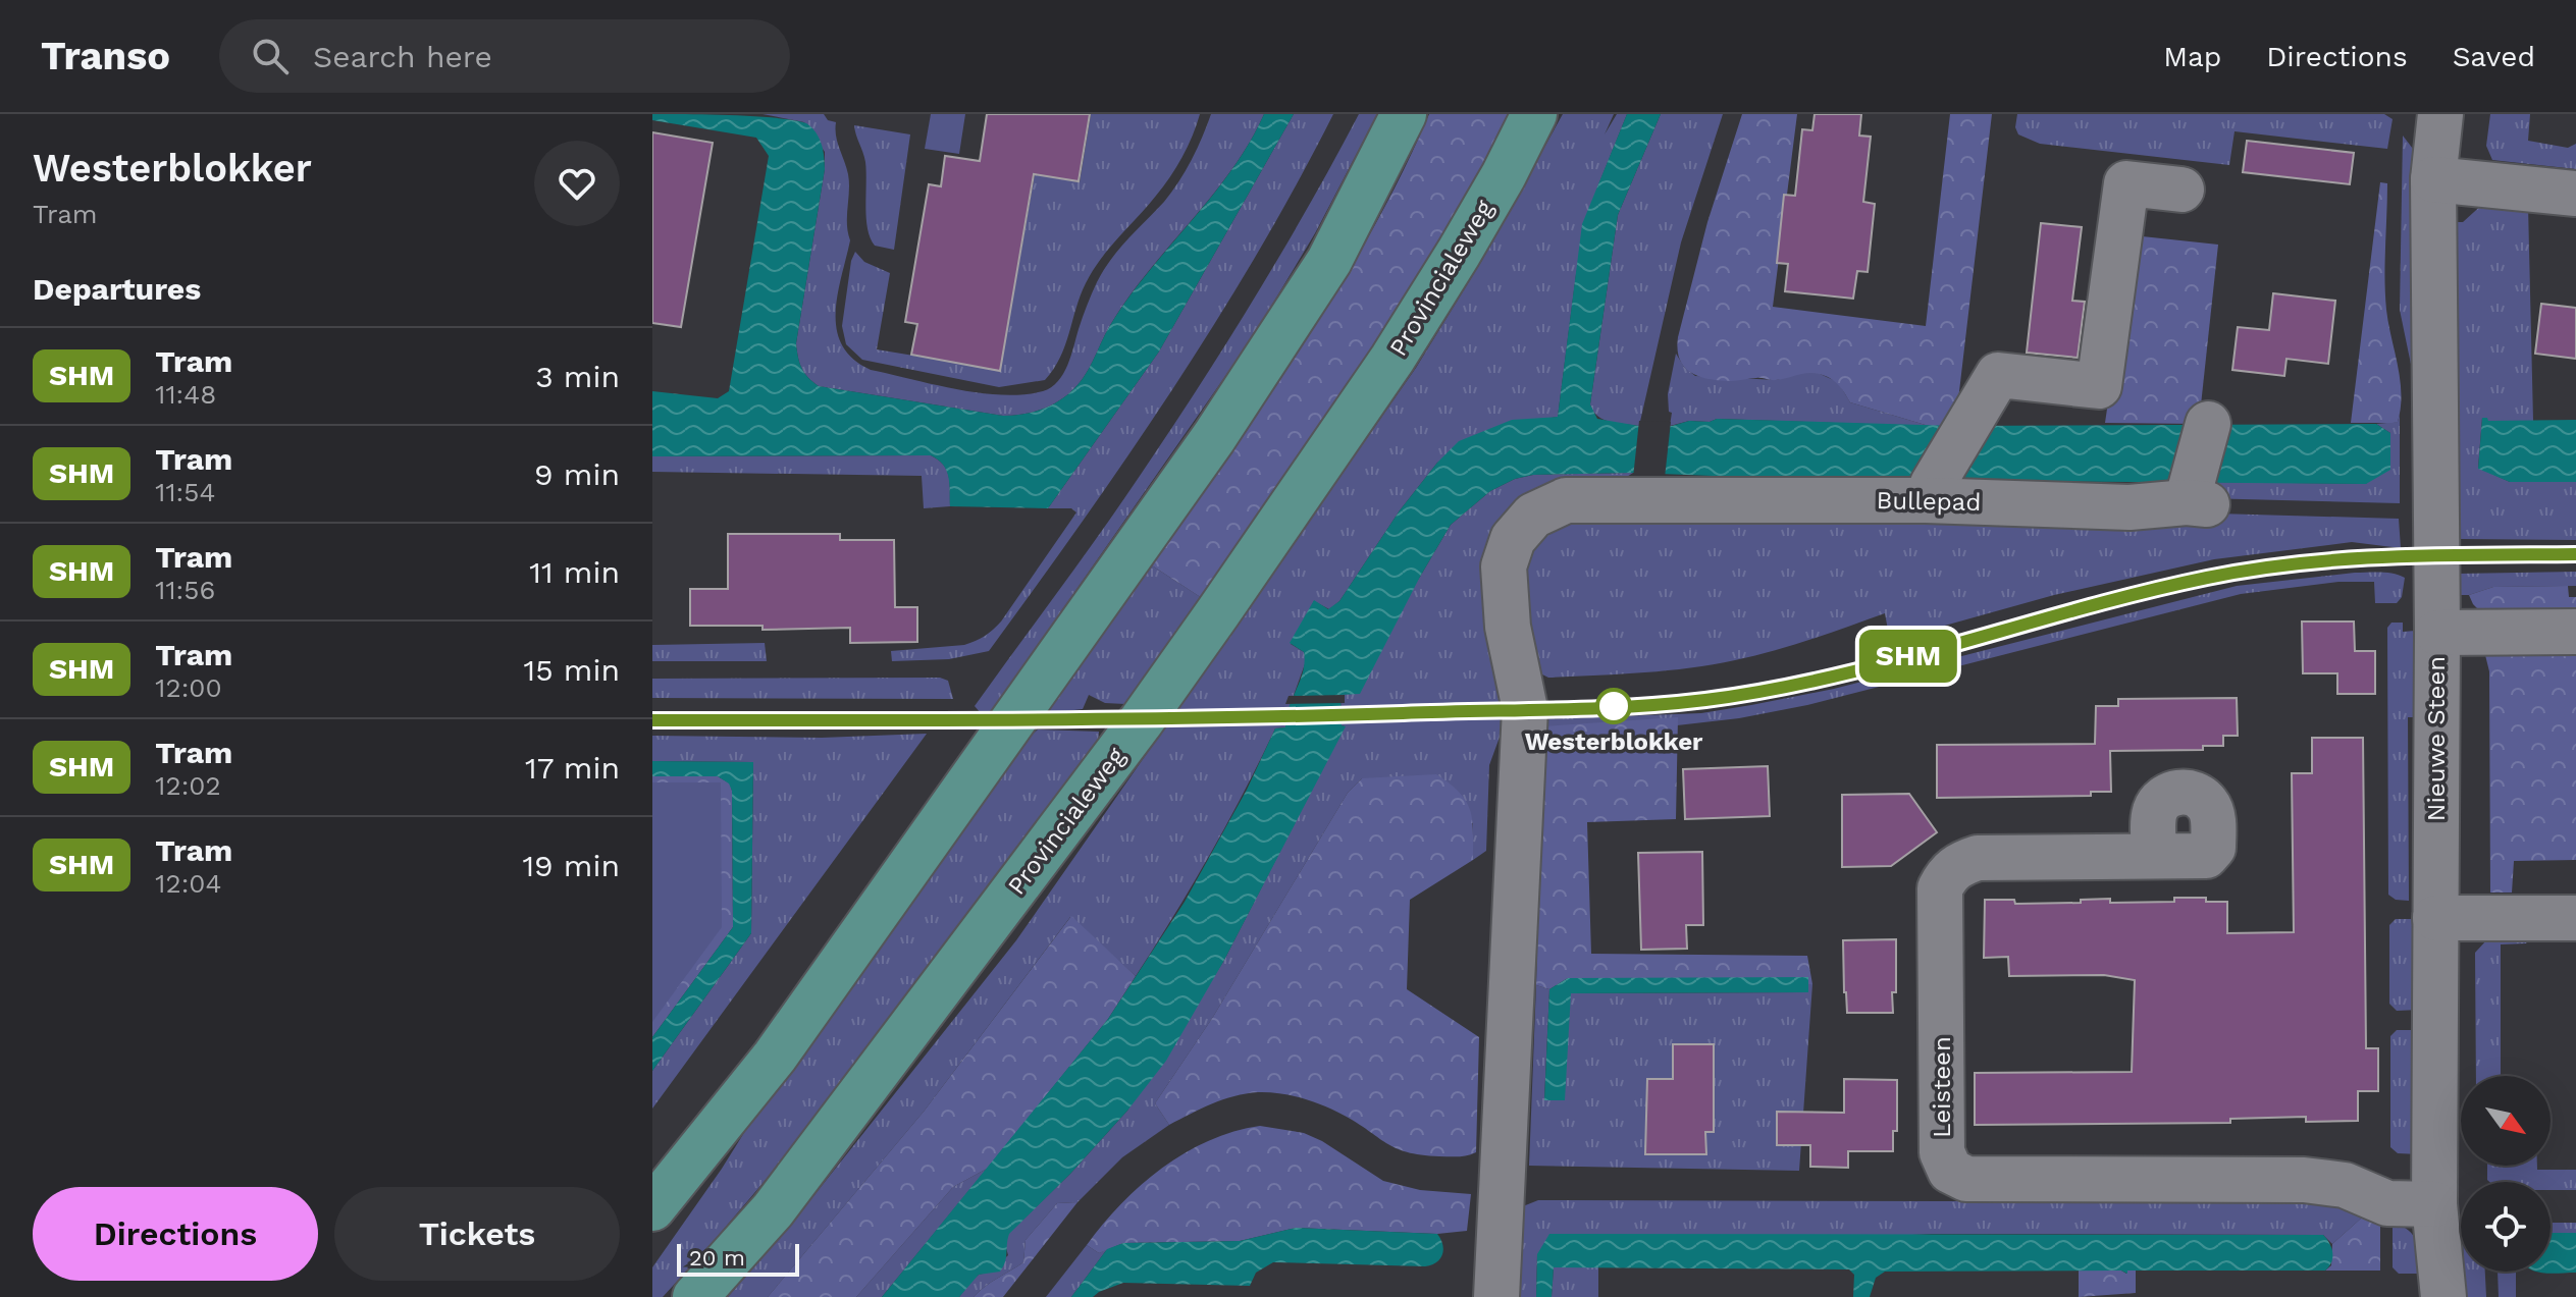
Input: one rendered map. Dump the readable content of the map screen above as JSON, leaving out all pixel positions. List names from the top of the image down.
{
  "streets": {
    "main road": ["Provincialeweg"],
    "street": ["Bullepad", "Nieuwe Steen", "Leisteen"]
  },
  "crossings": [
    ["Nieuwe Steen", "Leisteen"]
  ],
  "places": ["Westerblokker"],
  "lines": ["tram line SHM"],
  "scale_bar": "20 m",
  "north": "bottom right",
  "page": {
    "header": "Transo",
    "search": "Search here",
    "nav": ["Map", "Directions", "Saved"],
    "heading": [
      ["Westerblokker", "Tram"],
      "Departures"
    ],
    "on_map": "SHM",
    "list": [
      {
        "mark": "SHM",
        "name": "Tram",
        "note": "11:48",
        "value": "3 min"
      },
      {
        "mark": "SHM",
        "name": "Tram",
        "note": "11:54",
        "value": "9 min"
      },
      {
        "mark": "SHM",
        "name": "Tram",
        "note": "11:56",
        "value": "11 min"
      },
      {
        "mark": "SHM",
        "name": "Tram",
        "note": "12:00",
        "value": "15 min"
      },
      {
        "mark": "SHM",
        "name": "Tram",
        "note": "12:02",
        "value": "17 min"
      },
      {
        "mark": "SHM",
        "name": "Tram",
        "note": "12:04",
        "value": "19 min"
      }
    ],
    "buttons": ["Directions", "Tickets"],
    "scale": "20 m"
  }
}
